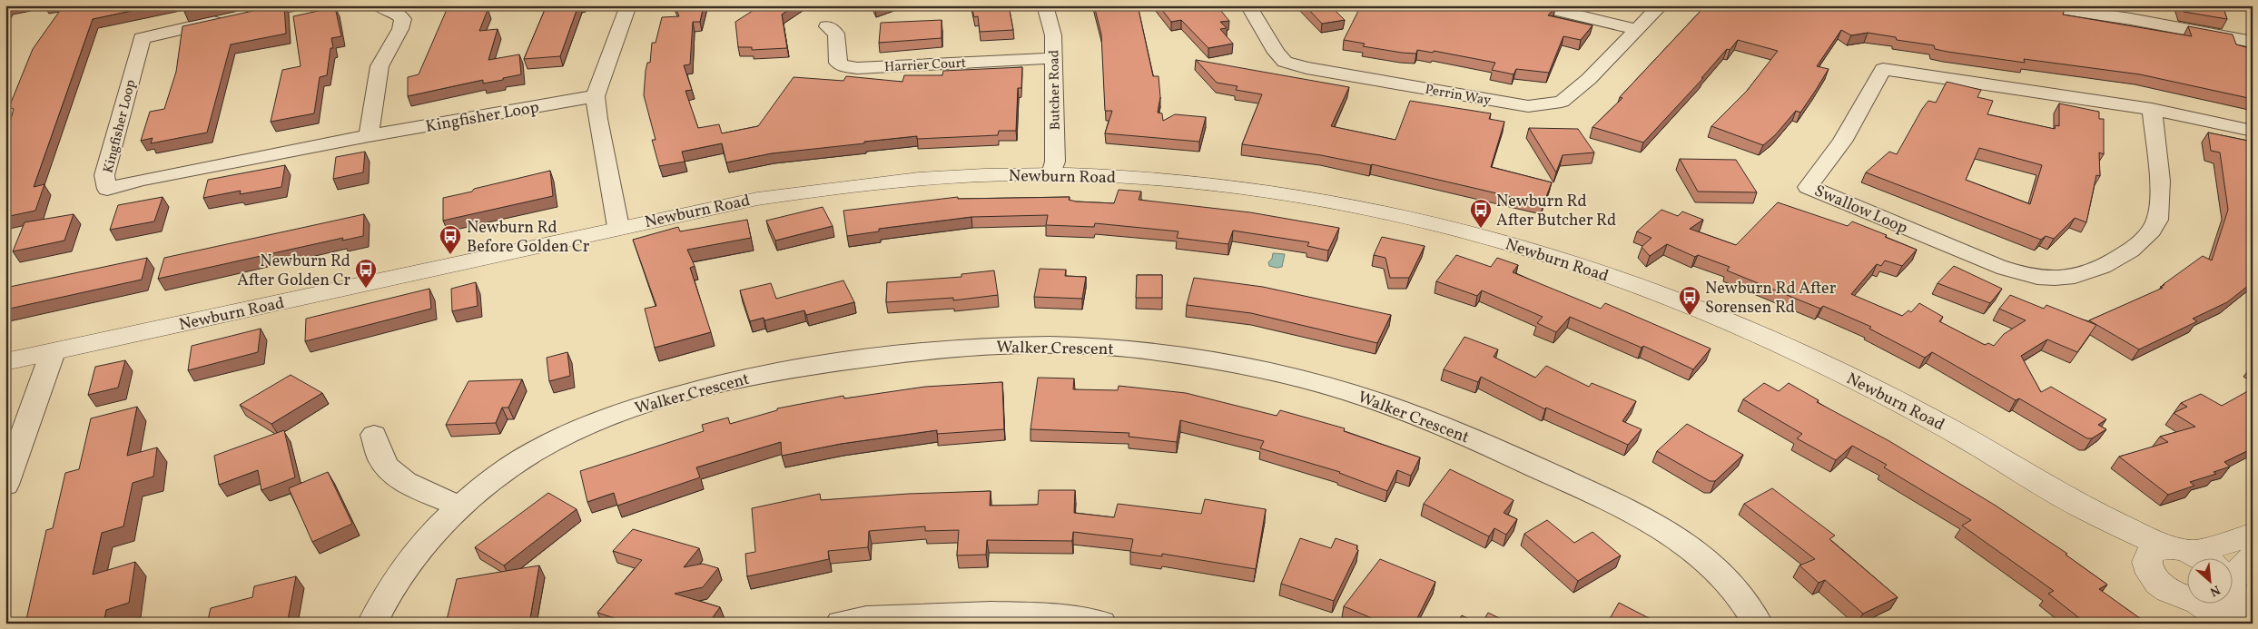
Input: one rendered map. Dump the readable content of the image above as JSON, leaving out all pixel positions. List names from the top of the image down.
{
  "streets": {
    "street": [
      "Harrier Court",
      "Butcher Road",
      "Perrin Way",
      "Kingfisher Loop",
      "Newburn Road",
      "Swallow Loop",
      "Walker Crescent"
    ]
  },
  "crossings": [
    ["Harrier Court", "Butcher Road"],
    ["Butcher Road", "Newburn Road"]
  ],
  "places": {
    "bus stop": [
      "Newburn Rd After Butcher Rd",
      "Newburn Rd Before Golden Cr",
      "Newburn Rd After Golden Cr",
      "Newburn Rd After Sorensen Rd"
    ]
  },
  "north": "bottom right"
}
